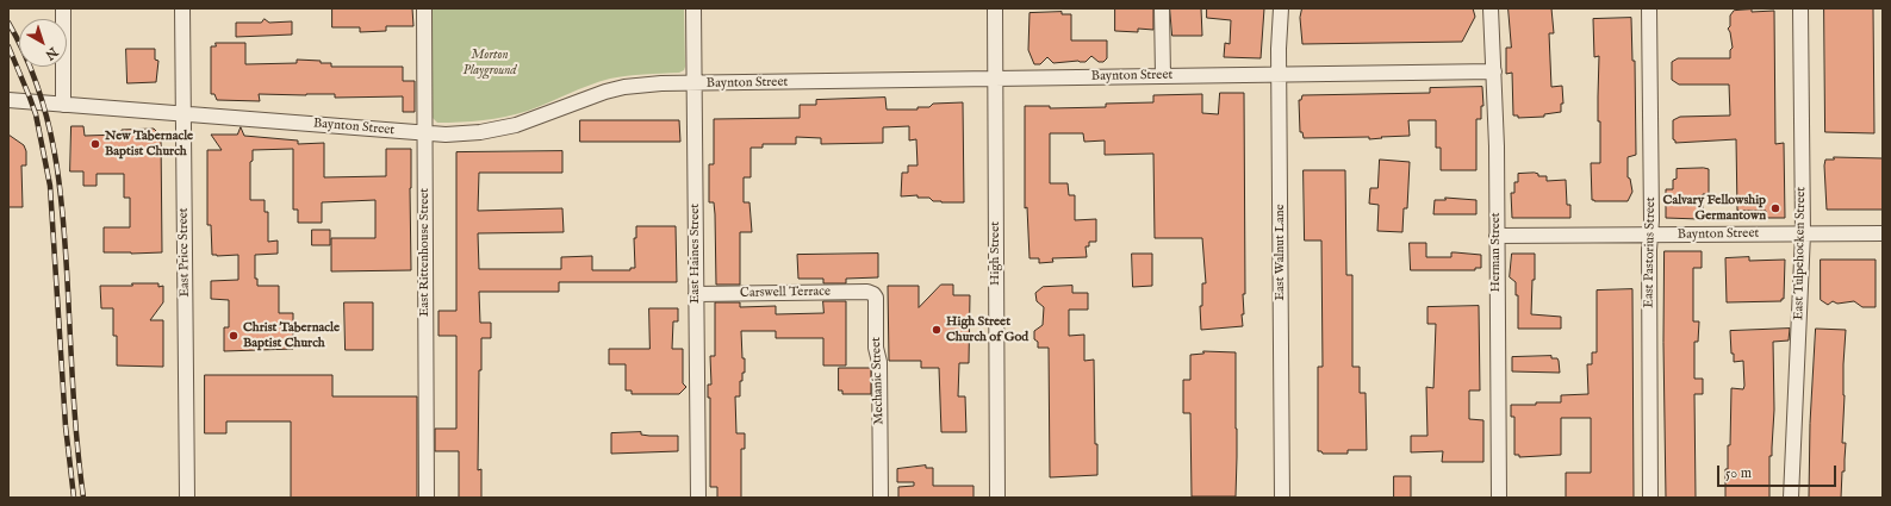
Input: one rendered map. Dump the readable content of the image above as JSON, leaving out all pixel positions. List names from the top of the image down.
{
  "streets": {
    "street": [
      "Baynton Street",
      "East Price Street",
      "East Rittenhouse Street",
      "East Walnut Lane",
      "Herman Street",
      "East Pastorius Street",
      "East Haines Street",
      "High Street",
      "East Tulpehocken Street",
      "Carswell Terrace",
      "Mechanic Street"
    ]
  },
  "crossings": [
    ["Baynton Street", "East Price Street"],
    ["Baynton Street", "East Rittenhouse Street"],
    ["Baynton Street", "East Walnut Lane"],
    ["Baynton Street", "Herman Street"],
    ["Baynton Street", "East Pastorius Street"],
    ["Baynton Street", "East Haines Street"],
    ["Baynton Street", "High Street"],
    ["Baynton Street", "East Tulpehocken Street"],
    ["East Haines Street", "Carswell Terrace"],
    ["Carswell Terrace", "Mechanic Street"]
  ],
  "parks": ["Morton Playground"],
  "places": [
    "New Tabernacle Baptist Church",
    "Calvary Fellowship Germantown",
    "High Street Church of God",
    "Christ Tabernacle Baptist Church"
  ],
  "scale_bar": "50 m",
  "north": "bottom right"
}
